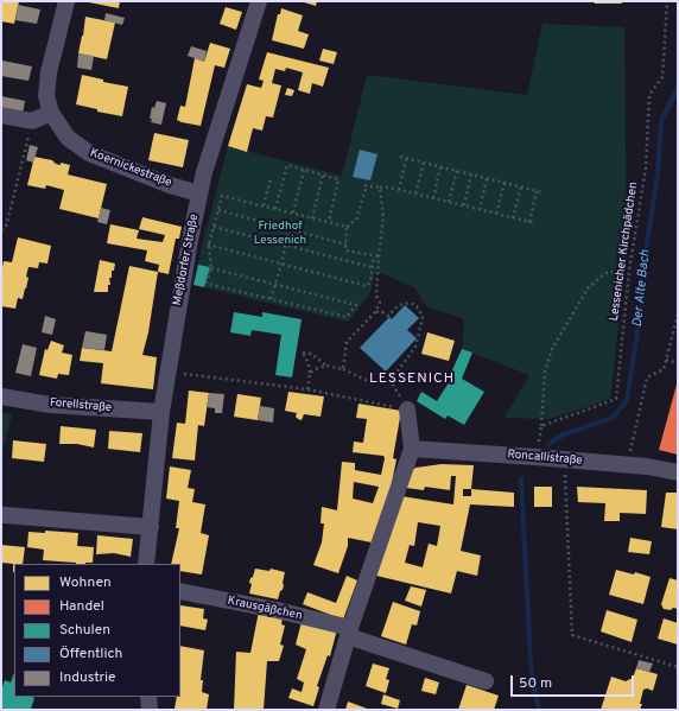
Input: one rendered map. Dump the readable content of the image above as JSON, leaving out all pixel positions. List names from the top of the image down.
{
  "streets": {
    "street": [
      "Koernickestraße",
      "Meßdorfer Straße",
      "Forellstraße",
      "Roncallistraße",
      "Krausgäßchen"
    ],
    "path": ["Lessenicher Kirchpädchen"]
  },
  "crossings": [
    ["Koernickestraße", "Meßdorfer Straße"],
    ["Meßdorfer Straße", "Forellstraße"]
  ],
  "districts": ["LESSENICH"],
  "water": ["Der Alte Bach"],
  "parks": ["Friedhof Lessenich"],
  "legend": [
    "Wohnen",
    "Handel",
    "Schulen",
    "Öffentlich",
    "Industrie"
  ],
  "scale_bar": "50 m"
}
